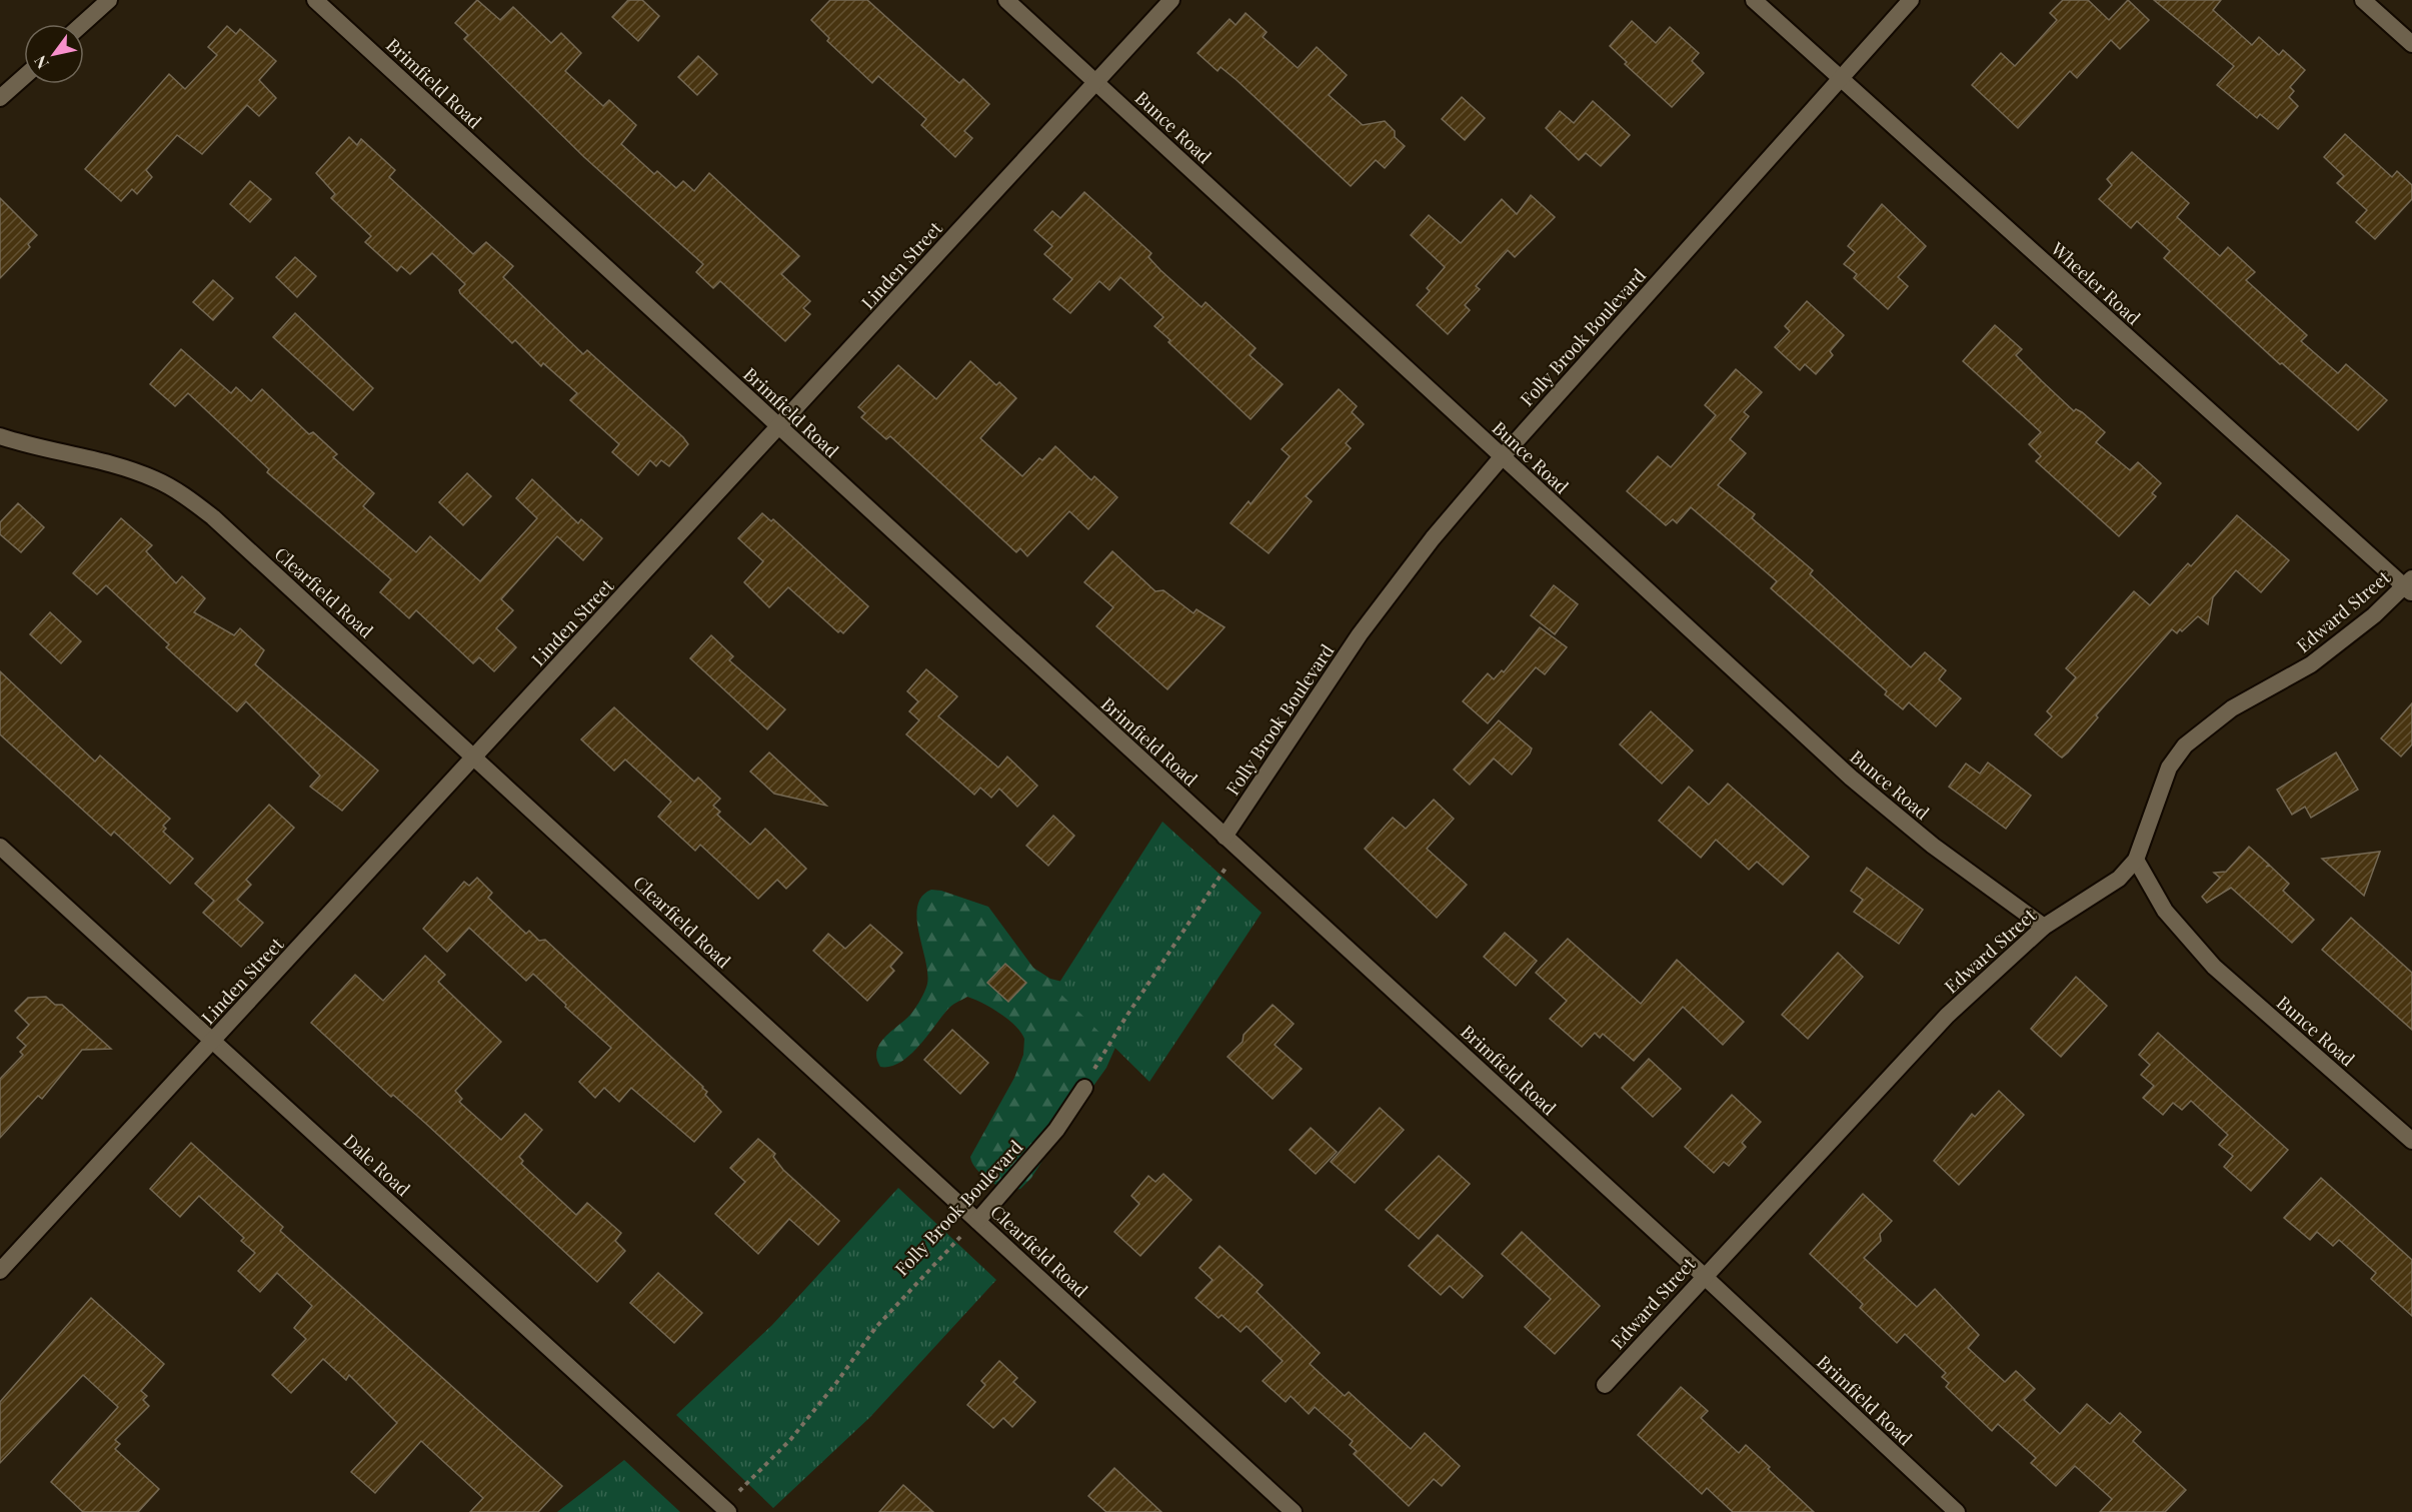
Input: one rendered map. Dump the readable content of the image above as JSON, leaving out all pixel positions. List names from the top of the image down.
{
  "streets": {
    "street": [
      "Brimfield Road",
      "Bunce Road",
      "Linden Street",
      "Wheeler Road",
      "Folly Brook Boulevard",
      "Clearfield Road",
      "Edward Street",
      "Dale Road"
    ]
  },
  "crossings": [
    ["Brimfield Road", "Linden Street"],
    ["Brimfield Road", "Folly Brook Boulevard"],
    ["Brimfield Road", "Edward Street"],
    ["Bunce Road", "Linden Street"],
    ["Bunce Road", "Folly Brook Boulevard"],
    ["Bunce Road", "Edward Street"],
    ["Linden Street", "Clearfield Road"],
    ["Linden Street", "Dale Road"],
    ["Wheeler Road", "Folly Brook Boulevard"],
    ["Wheeler Road", "Edward Street"],
    ["Folly Brook Boulevard", "Clearfield Road"],
    ["Folly Brook Boulevard", "Dale Road"]
  ],
  "north": "bottom left"
}
